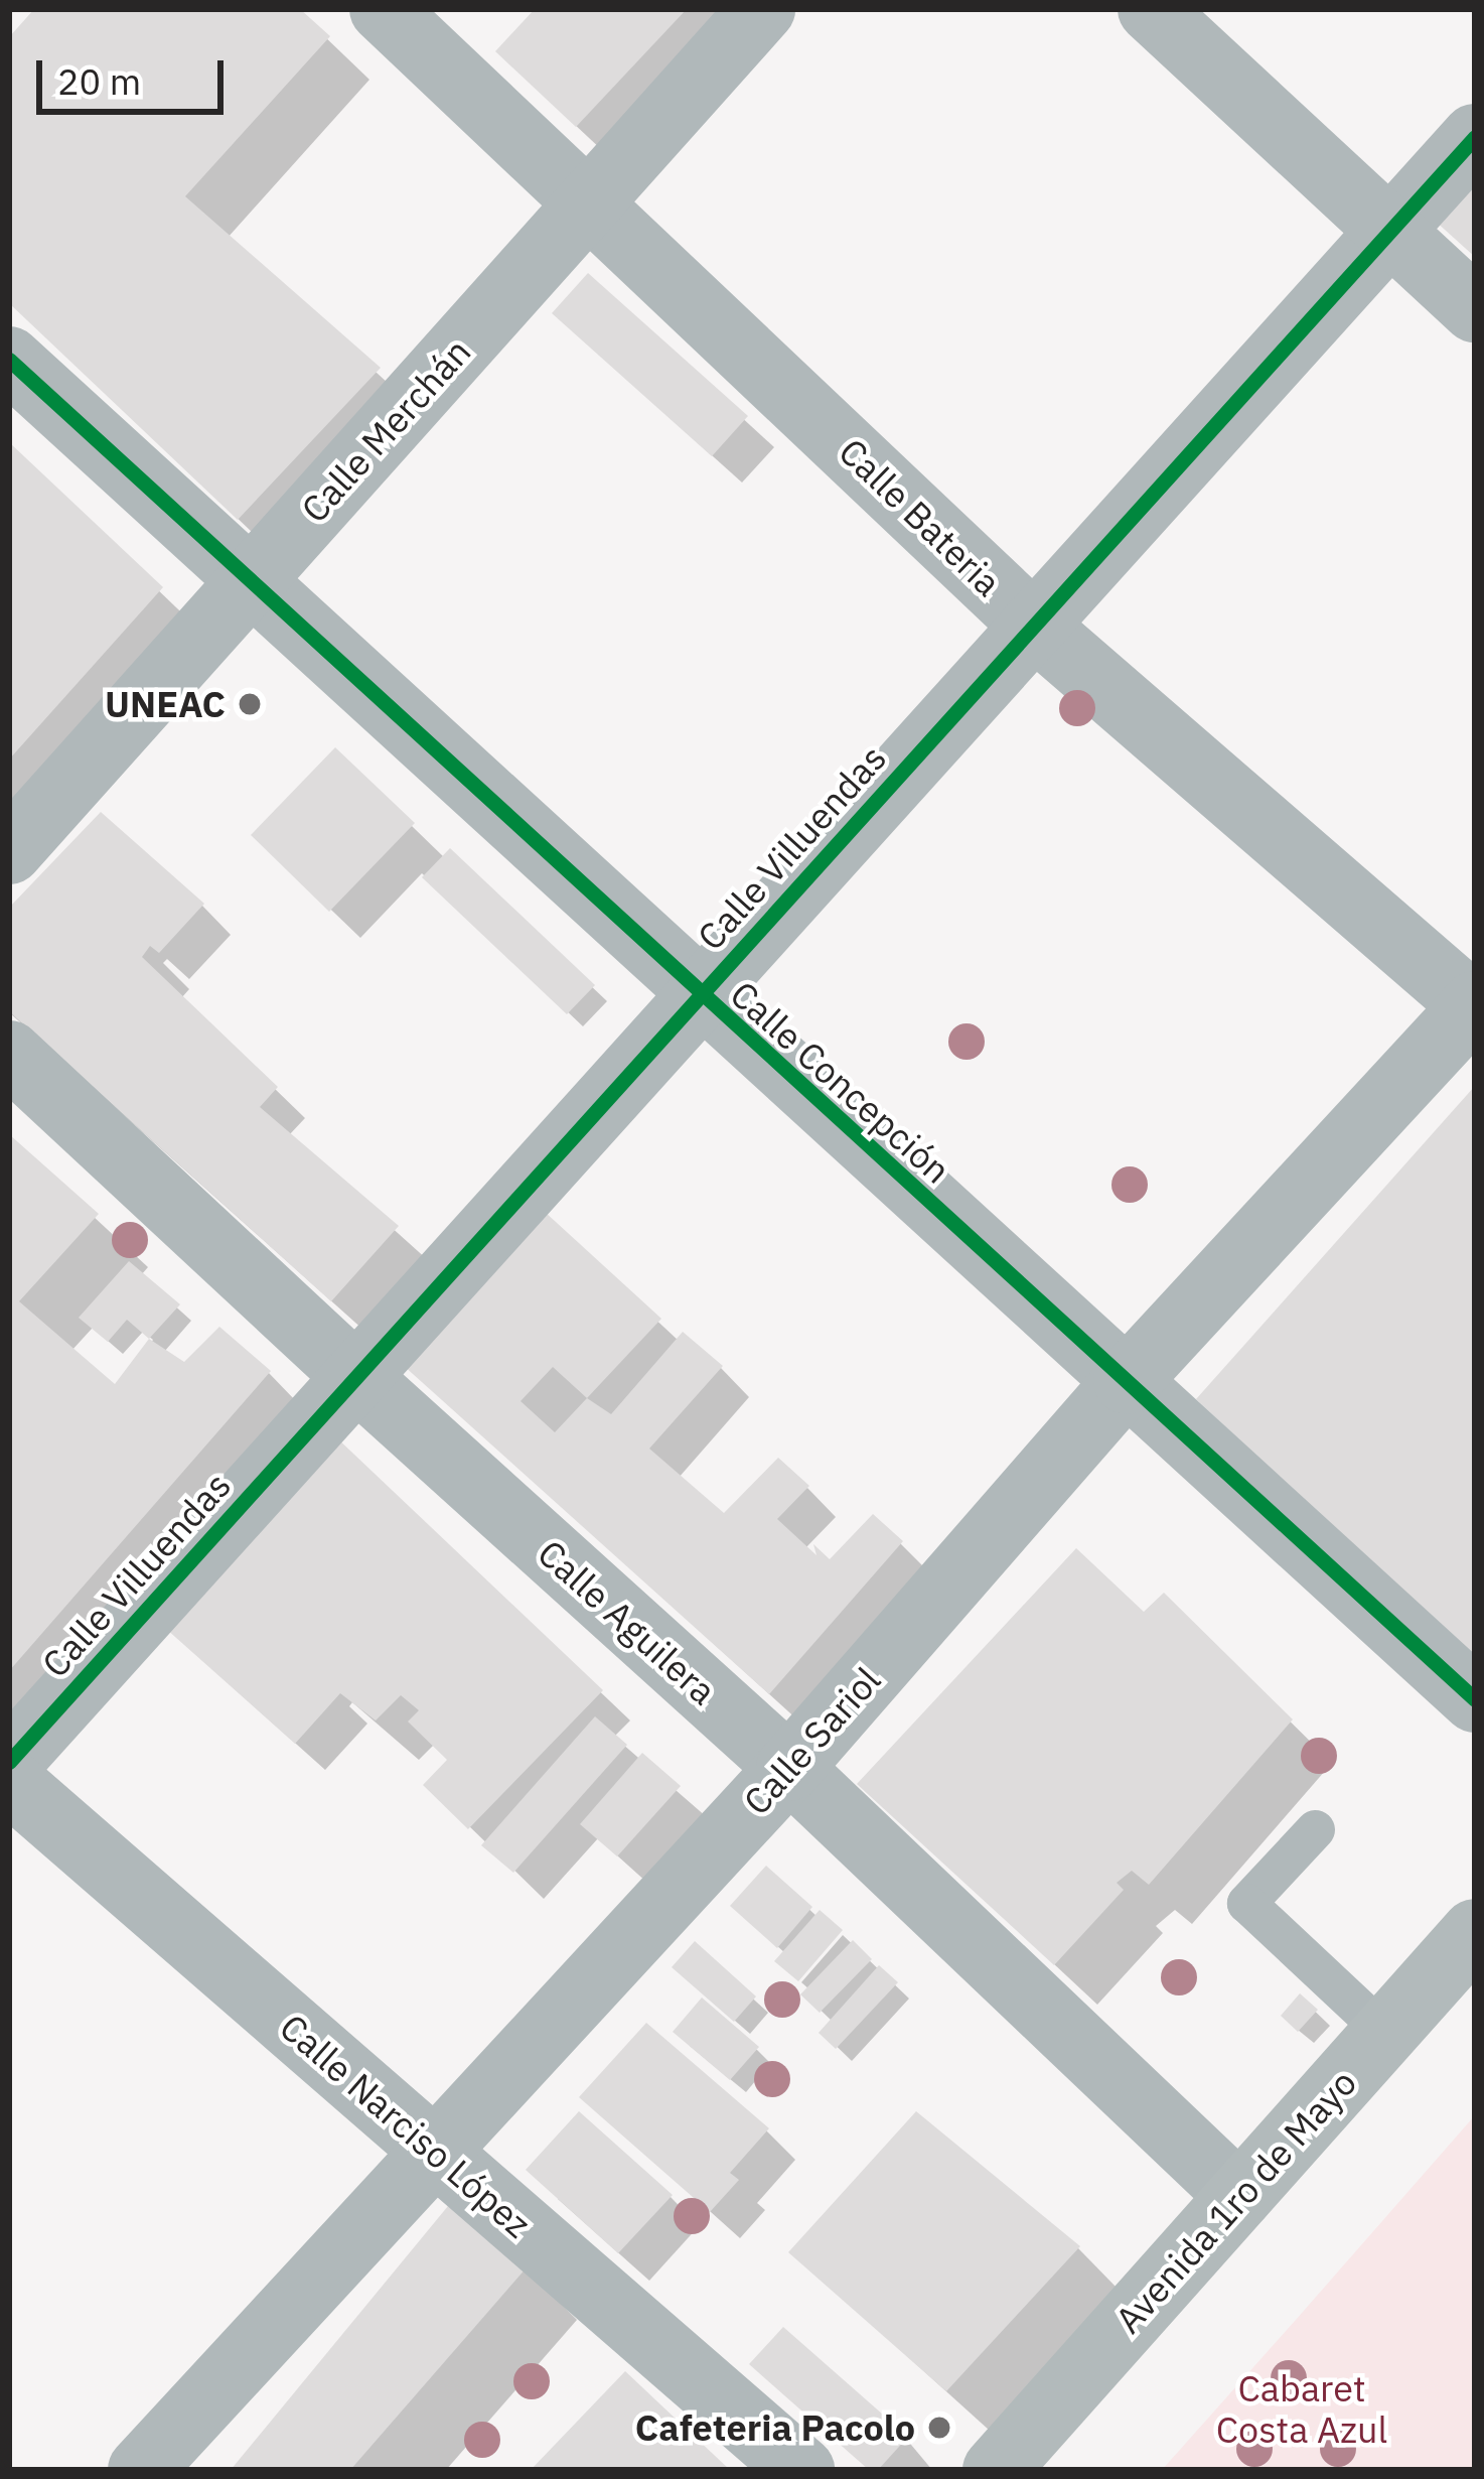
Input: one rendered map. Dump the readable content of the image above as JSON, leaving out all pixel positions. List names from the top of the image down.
{
  "streets": {
    "main road": ["Avenida 1ro de Mayo"],
    "street": [
      "Calle Merchán",
      "Calle Bateria",
      "Calle Villuendas",
      "Calle Concepción",
      "Calle Aguilera",
      "Calle Sariol",
      "Calle Narciso López"
    ]
  },
  "crossings": [
    ["Calle Merchán", "Calle Bateria"],
    ["Calle Merchán", "Calle Concepción"],
    ["Calle Bateria", "Calle Villuendas"],
    ["Calle Bateria", "Calle Sariol"],
    ["Calle Villuendas", "Calle Concepción"],
    ["Calle Villuendas", "Calle Aguilera"],
    ["Calle Concepción", "Calle Sariol"],
    ["Calle Aguilera", "Calle Sariol"],
    ["Calle Aguilera", "Avenida 1ro de Mayo"],
    ["Calle Sariol", "Calle Narciso López"]
  ],
  "parks": ["Cabaret Costa Azul"],
  "places": ["UNEAC", "Cafeteria Pacolo"],
  "scale_bar": "20 m"
}
